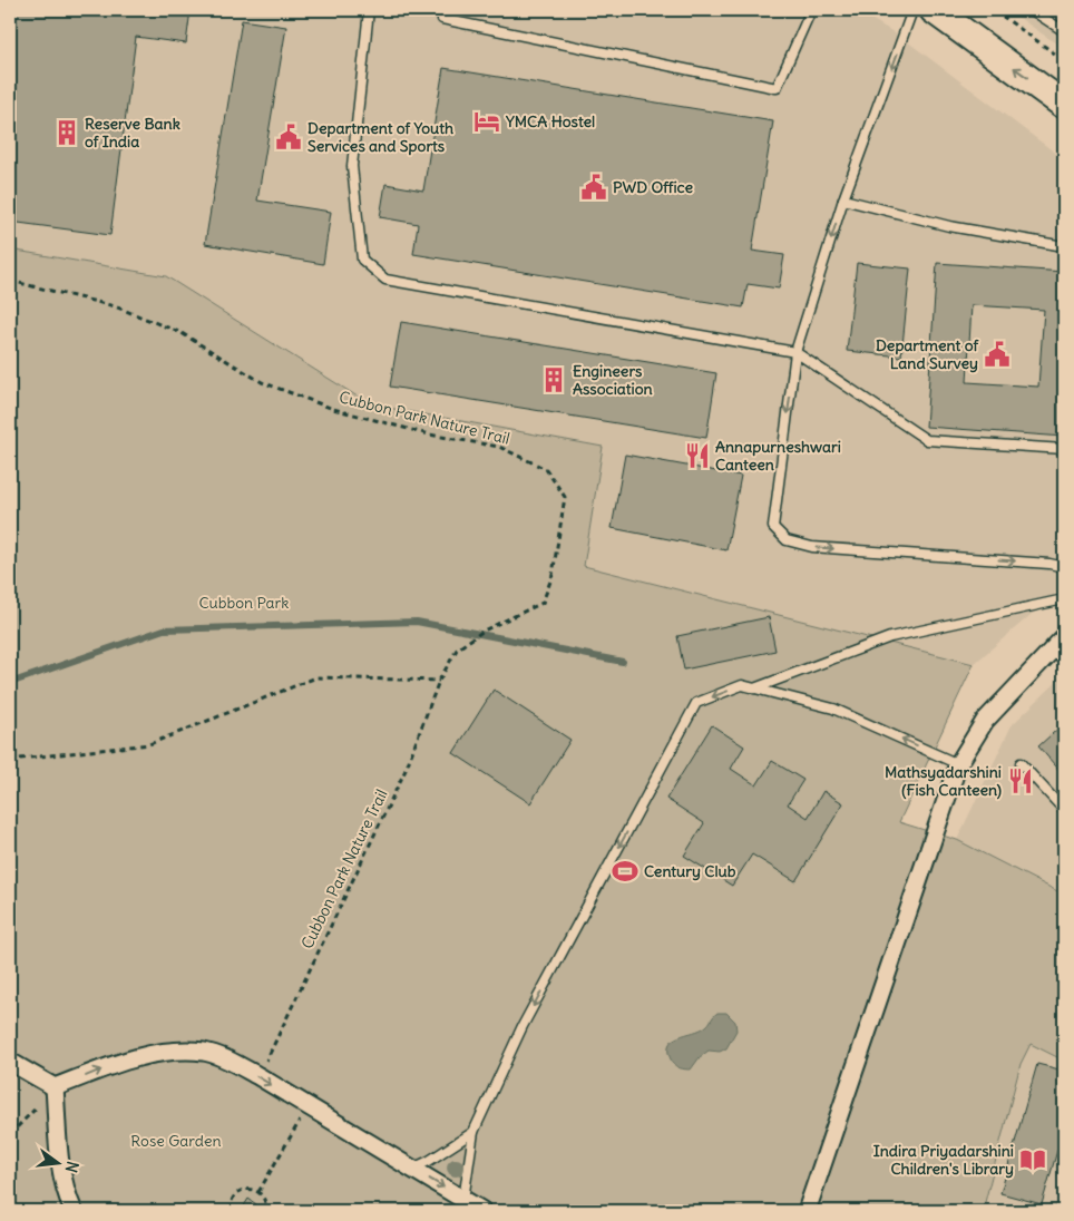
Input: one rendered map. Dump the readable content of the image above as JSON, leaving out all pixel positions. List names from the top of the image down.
{
  "streets": {
    "path": ["Cubbon Park Nature Trail"]
  },
  "parks": ["Cubbon Park", "Rose Garden"],
  "places": {
    "hotel": ["YMCA Hostel"],
    "building": ["Reserve Bank of India", "Engineers Association"],
    "public building": ["Department of Youth Services and Sports", "PWD Office", "Department of Land Survey"],
    "restaurant": ["Annapurneshwari Canteen", "Mathsyadarshini (Fish Canteen)"],
    "sports": ["Century Club"],
    "library": ["Indira Priyadarshini Children's Library"]
  },
  "north": "right"
}
